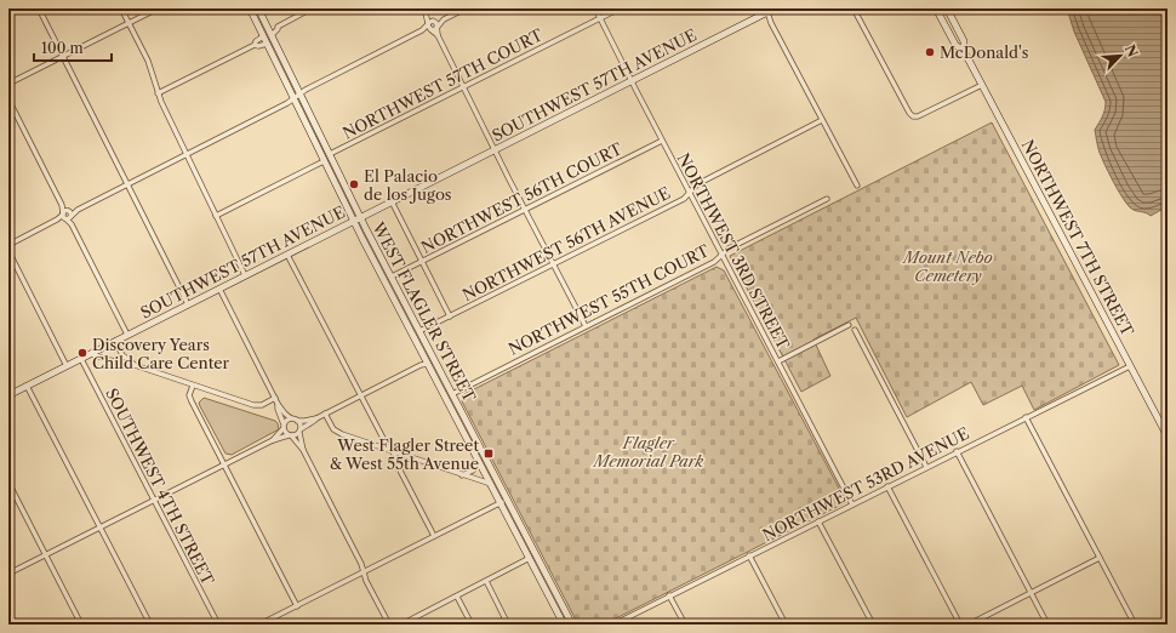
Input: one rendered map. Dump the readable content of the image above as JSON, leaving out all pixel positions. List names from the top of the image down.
{
  "streets": {
    "main road": ["SOUTHWEST 57TH AVENUE", "NORTHWEST 7TH STREET", "WEST FLAGLER STREET"],
    "street": [
      "NORTHWEST 57TH COURT",
      "NORTHWEST 56TH COURT",
      "NORTHWEST 56TH AVENUE",
      "NORTHWEST 3RD STREET",
      "NORTHWEST 55TH COURT",
      "NORTHWEST 53RD AVENUE",
      "SOUTHWEST 4TH STREET"
    ]
  },
  "crossings": [
    ["NORTHWEST 57TH COURT", "NORTHWEST 3RD STREET"],
    ["NORTHWEST 57TH COURT", "WEST FLAGLER STREET"],
    ["SOUTHWEST 57TH AVENUE", "NORTHWEST 3RD STREET"],
    ["SOUTHWEST 57TH AVENUE", "WEST FLAGLER STREET"],
    ["SOUTHWEST 57TH AVENUE", "SOUTHWEST 4TH STREET"],
    ["NORTHWEST 56TH COURT", "NORTHWEST 3RD STREET"],
    ["NORTHWEST 56TH COURT", "WEST FLAGLER STREET"],
    ["NORTHWEST 7TH STREET", "NORTHWEST 53RD AVENUE"],
    ["NORTHWEST 56TH AVENUE", "NORTHWEST 3RD STREET"],
    ["NORTHWEST 56TH AVENUE", "WEST FLAGLER STREET"],
    ["NORTHWEST 3RD STREET", "NORTHWEST 55TH COURT"],
    ["NORTHWEST 3RD STREET", "NORTHWEST 53RD AVENUE"],
    ["NORTHWEST 55TH COURT", "WEST FLAGLER STREET"]
  ],
  "parks": ["Mount Nebo Cemetery", "Flagler Memorial Park"],
  "places": {
    "other": ["McDonald's", "El Palacio de los Jugos", "Discovery Years Child Care Center"],
    "transit": ["West Flagler Street & West 55th Avenue"]
  },
  "scale_bar": "100 m",
  "north": "top right"
}
